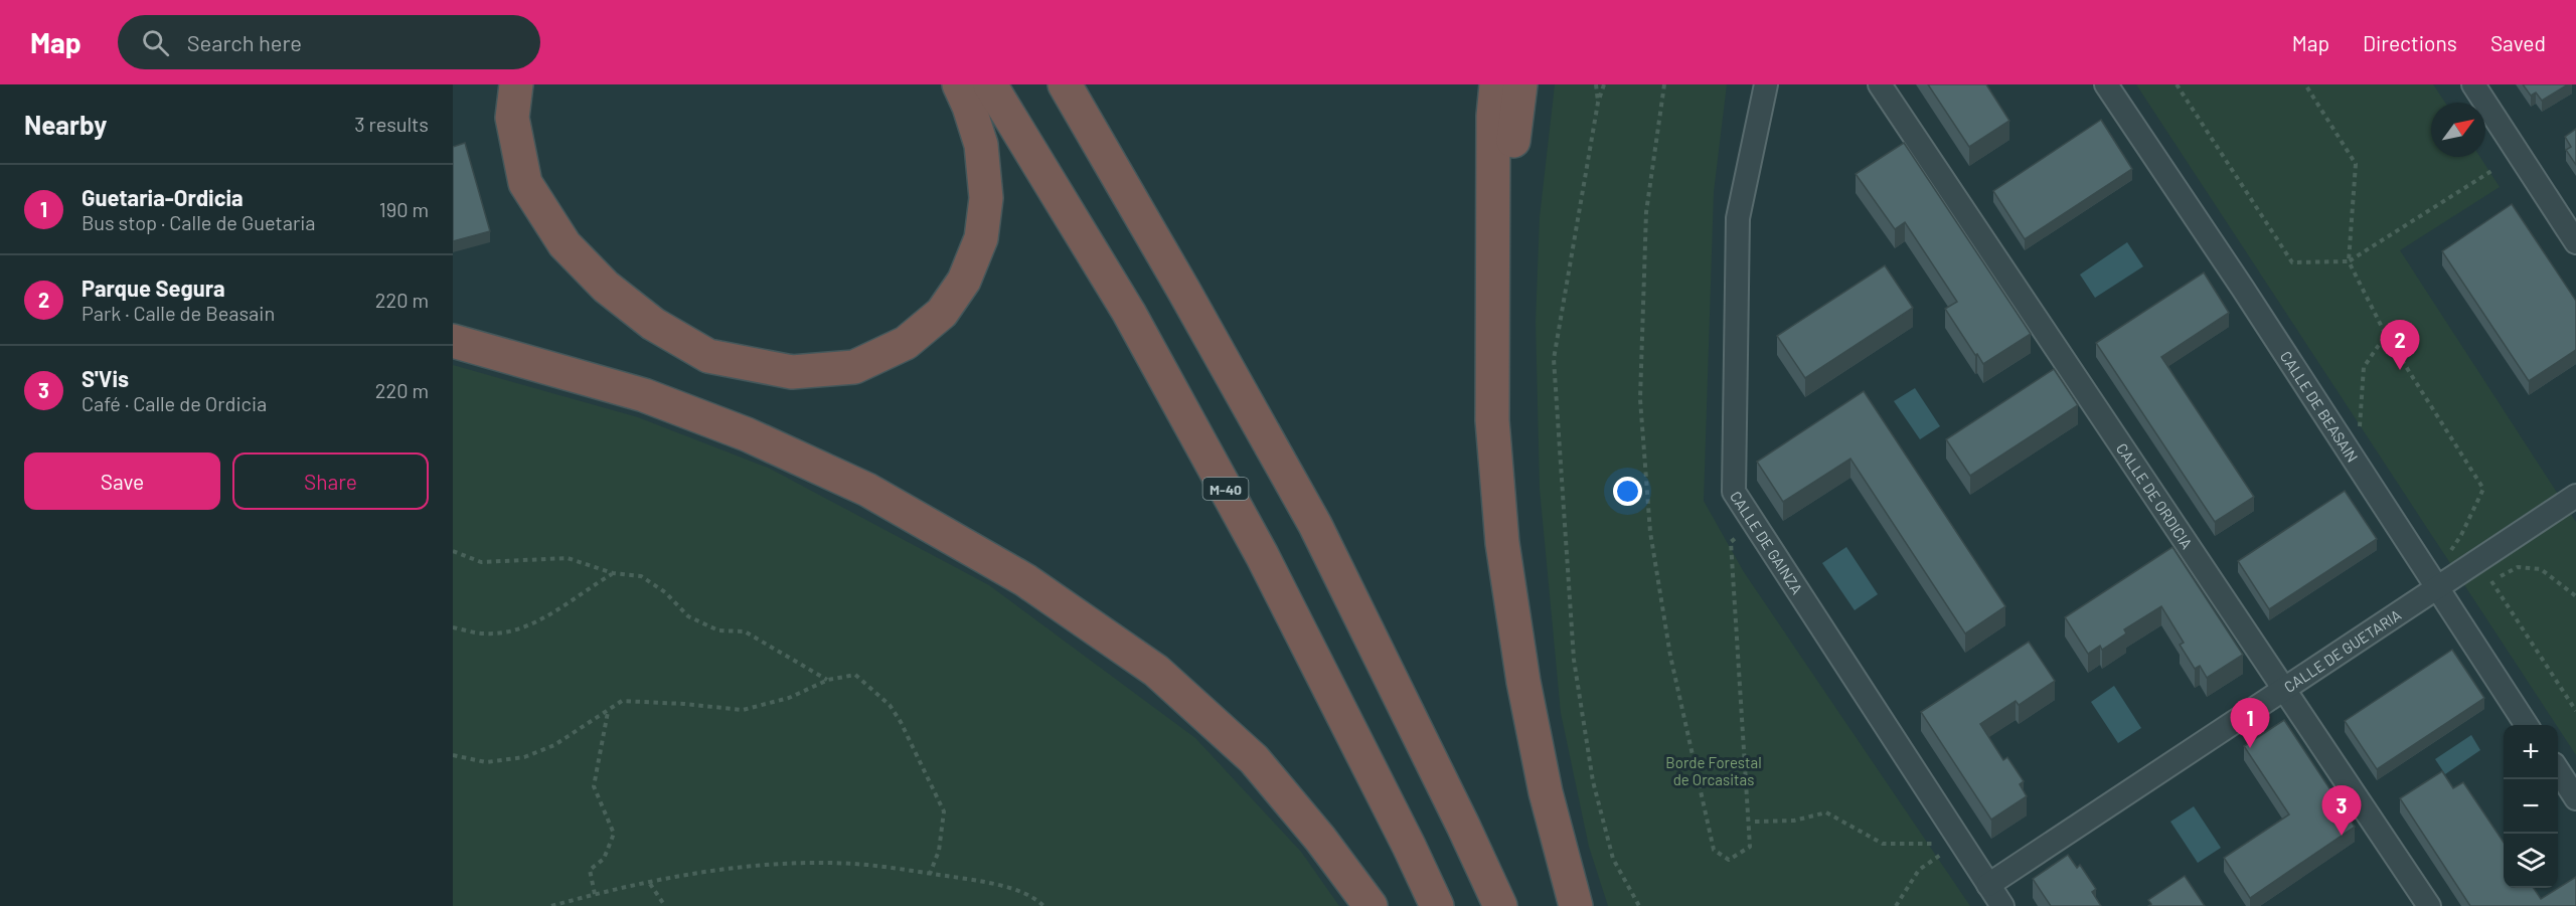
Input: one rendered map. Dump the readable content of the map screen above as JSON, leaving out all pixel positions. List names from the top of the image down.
{
  "streets": {
    "highway": ["M-40"],
    "street": [
      "CALLE DE BEASAIN",
      "CALLE DE ORDICIA",
      "CALLE DE GAINZA",
      "CALLE DE GUETARIA"
    ]
  },
  "crossings": [
    ["CALLE DE BEASAIN", "CALLE DE GUETARIA"],
    ["CALLE DE ORDICIA", "CALLE DE GUETARIA"],
    ["CALLE DE GAINZA", "CALLE DE GUETARIA"]
  ],
  "parks": ["Borde Forestal de Orcasitas"],
  "north": "top right",
  "page": {
    "header": "Map",
    "search": "Search here",
    "nav": ["Map", "Directions", "Saved"],
    "heading": ["Nearby", "3 results"],
    "list": [
      {
        "mark": "1",
        "name": "Guetaria-Ordicia",
        "note": "Bus stop · Calle de Guetaria",
        "value": "190 m"
      },
      {
        "mark": "2",
        "name": "Parque Segura",
        "note": "Park · Calle de Beasain",
        "value": "220 m"
      },
      {
        "mark": "3",
        "name": "S'Vis",
        "note": "Café · Calle de Ordicia",
        "value": "220 m"
      }
    ],
    "pins": ["2", "1", "3"],
    "buttons": ["Save", "Share"],
    "map_buttons": ["+", "−"]
  }
}
